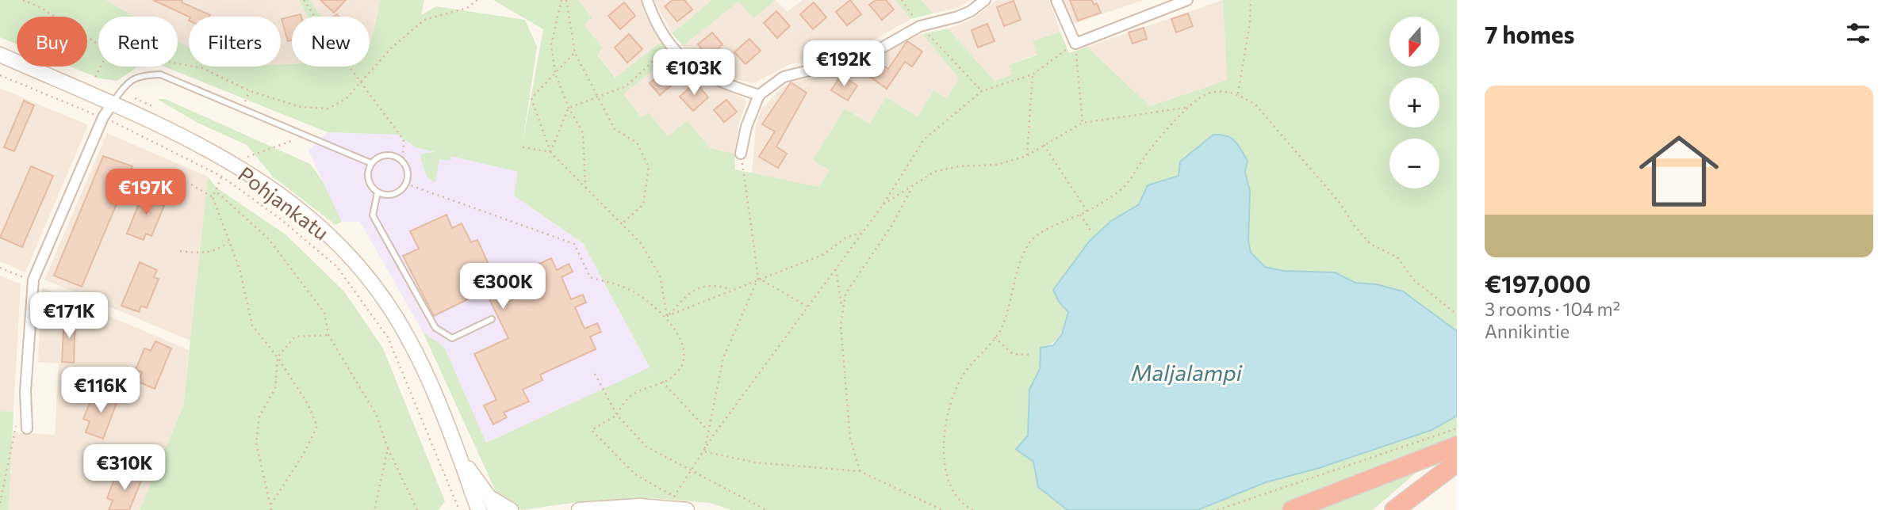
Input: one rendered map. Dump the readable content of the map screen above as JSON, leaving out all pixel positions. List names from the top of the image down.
{
  "streets": {
    "main road": ["Pohjankatu"]
  },
  "water": ["Maljalampi"],
  "north": "bottom",
  "page": {
    "heading": "7 homes",
    "map_buttons": ["+", "−"],
    "chip": [
      "Buy",
      "Rent",
      "Filters",
      "New"
    ],
    "price": [
      "€192K",
      "€103K",
      "€197K",
      "€300K",
      "€171K",
      "€116K",
      "€310K"
    ],
    "list": [
      {
        "name": "€197,000",
        "note": "3 rooms · 104 m² · Annikintie"
      }
    ]
  }
}
